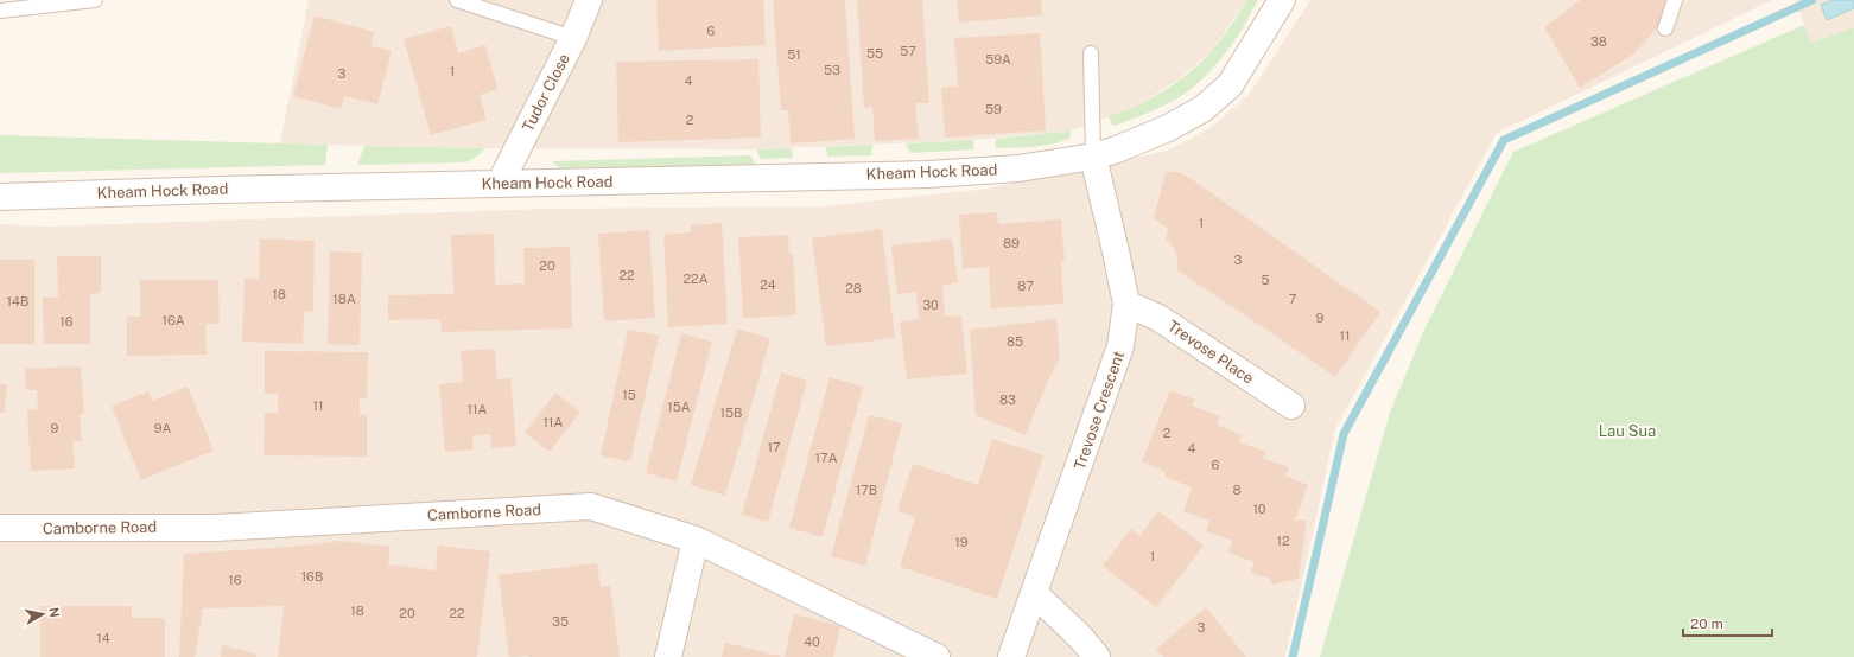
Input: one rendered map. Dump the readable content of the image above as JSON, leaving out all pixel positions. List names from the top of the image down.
{
  "streets": {
    "street": [
      "Tudor Close",
      "Kheam Hock Road",
      "Trevose Place",
      "Trevose Crescent",
      "Camborne Road"
    ]
  },
  "crossings": [
    ["Tudor Close", "Kheam Hock Road"],
    ["Kheam Hock Road", "Trevose Crescent"],
    ["Trevose Place", "Trevose Crescent"]
  ],
  "parks": ["Lau Sua"],
  "house_numbers": [
    "6",
    "38",
    "57",
    "55",
    "51",
    "59A",
    "53",
    "1",
    "3",
    "4",
    "59",
    "2",
    "1",
    "89",
    "3",
    "20",
    "22",
    "22A",
    "5",
    "24",
    "87",
    "28",
    "18",
    "18A",
    "7",
    "14B",
    "30",
    "9",
    "16A",
    "16",
    "11",
    "85",
    "15",
    "83",
    "11",
    "15A",
    "11A",
    "15B",
    "11A",
    "9",
    "9A",
    "2",
    "17",
    "4",
    "17A",
    "6",
    "17B",
    "8",
    "10",
    "12",
    "19",
    "1",
    "16B",
    "16",
    "18",
    "20",
    "22",
    "35",
    "3",
    "14",
    "40"
  ],
  "scale_bar": "20 m",
  "north": "right"
}
